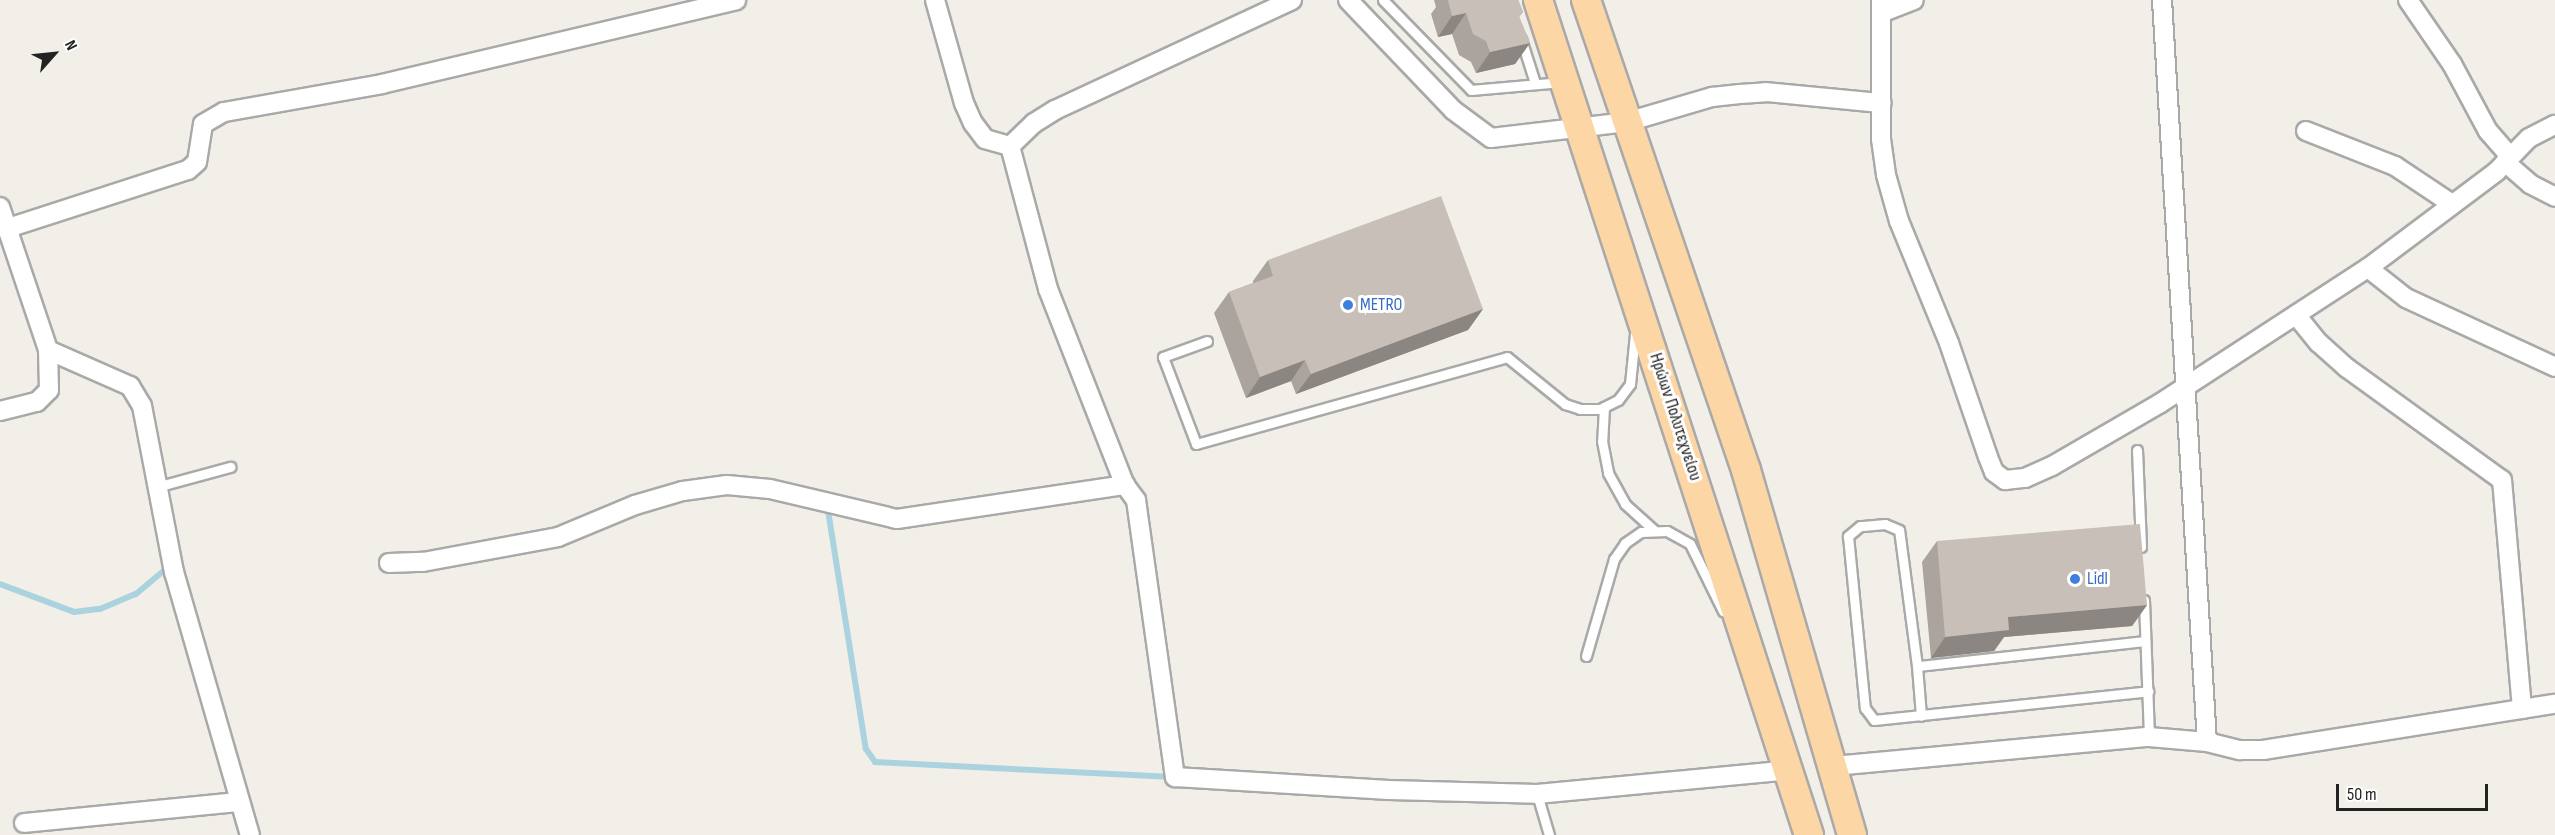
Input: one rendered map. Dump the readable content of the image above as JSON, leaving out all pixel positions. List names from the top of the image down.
{
  "streets": {
    "main road": ["Ηρώων Πολυτεχνείου"]
  },
  "places": ["METRO", "Lidl"],
  "scale_bar": "50 m",
  "north": "top right"
}
